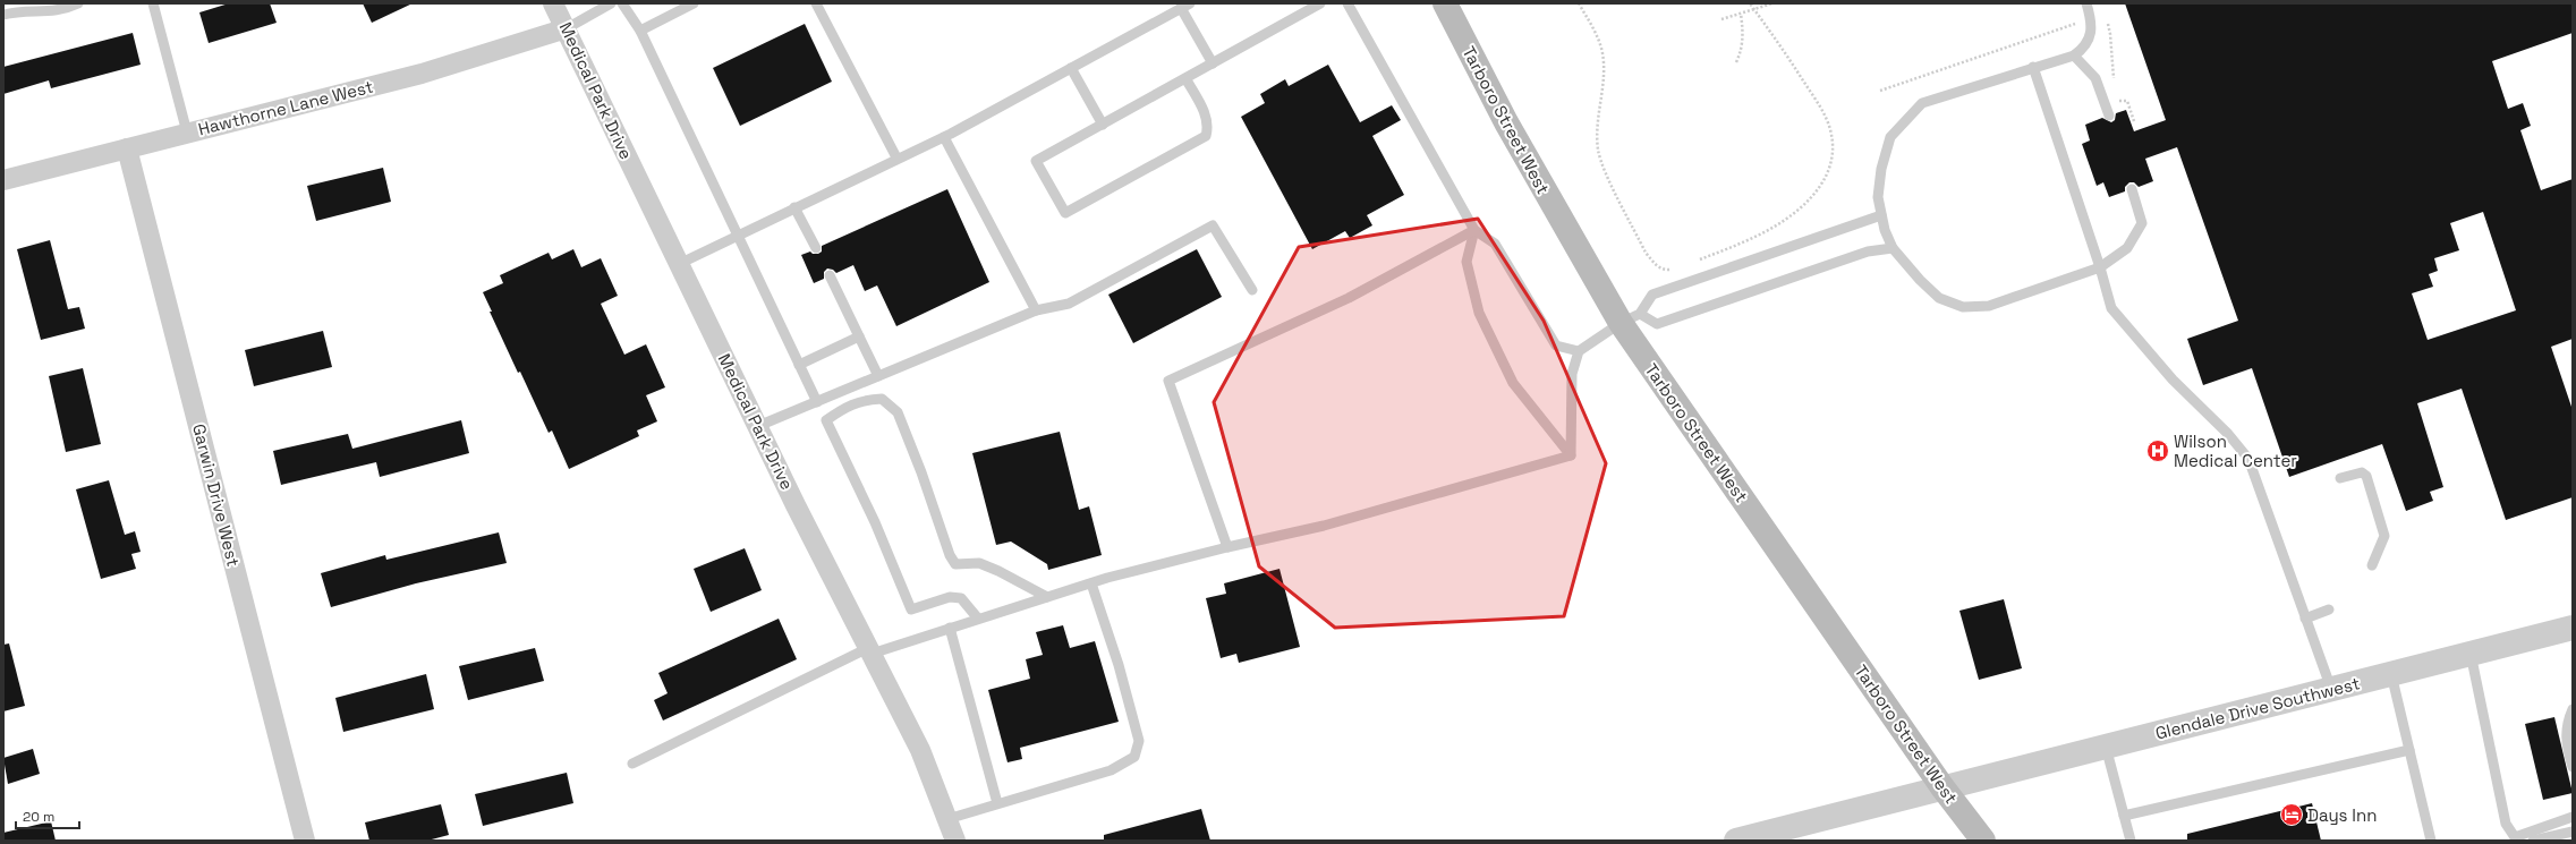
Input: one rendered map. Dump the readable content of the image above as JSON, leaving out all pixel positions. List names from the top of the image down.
{
  "streets": {
    "main road": ["Tarboro Street West"],
    "street": [
      "Medical Park Drive",
      "Hawthorne Lane West",
      "Garwin Drive West",
      "Glendale Drive Southwest"
    ]
  },
  "crossings": [
    ["Medical Park Drive", "Hawthorne Lane West"],
    ["Hawthorne Lane West", "Garwin Drive West"],
    ["Tarboro Street West", "Glendale Drive Southwest"]
  ],
  "places": {
    "hospital": ["Wilson Medical Center"],
    "hotel": ["Days Inn"]
  },
  "scale_bar": "20 m"
}
